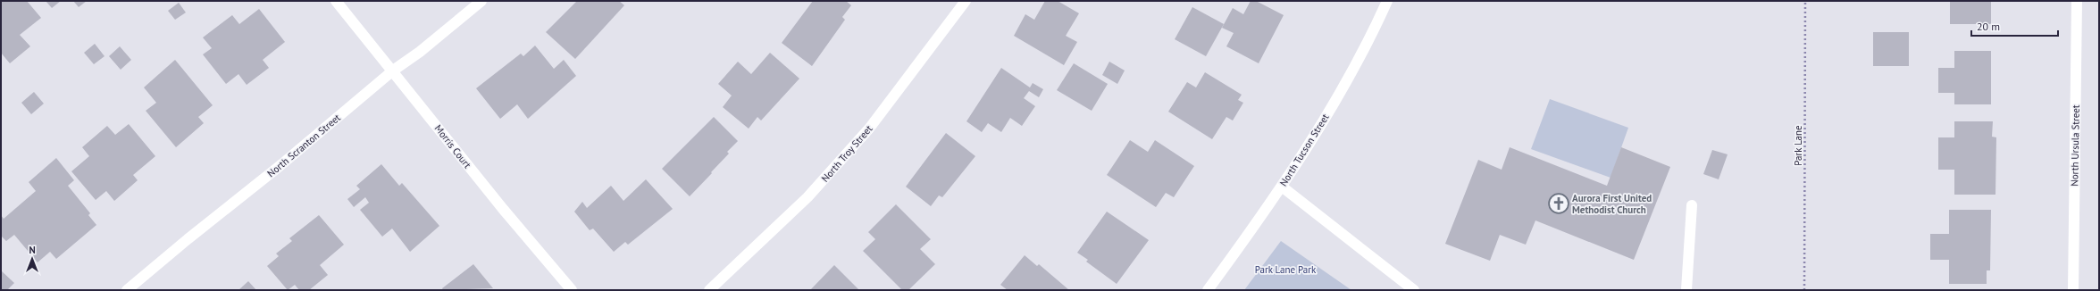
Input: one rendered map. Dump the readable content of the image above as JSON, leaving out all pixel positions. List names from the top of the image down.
{
  "streets": {
    "street": [
      "North Scranton Street",
      "North Ursula Street",
      "Morris Court",
      "North Tucson Street",
      "North Troy Street"
    ],
    "path": ["Park Lane"]
  },
  "crossings": [
    ["North Scranton Street", "Morris Court"]
  ],
  "parks": ["Park Lane Park"],
  "places": {
    "church": ["Aurora First United Methodist Church"]
  },
  "scale_bar": "20 m",
  "north": "top"
}
